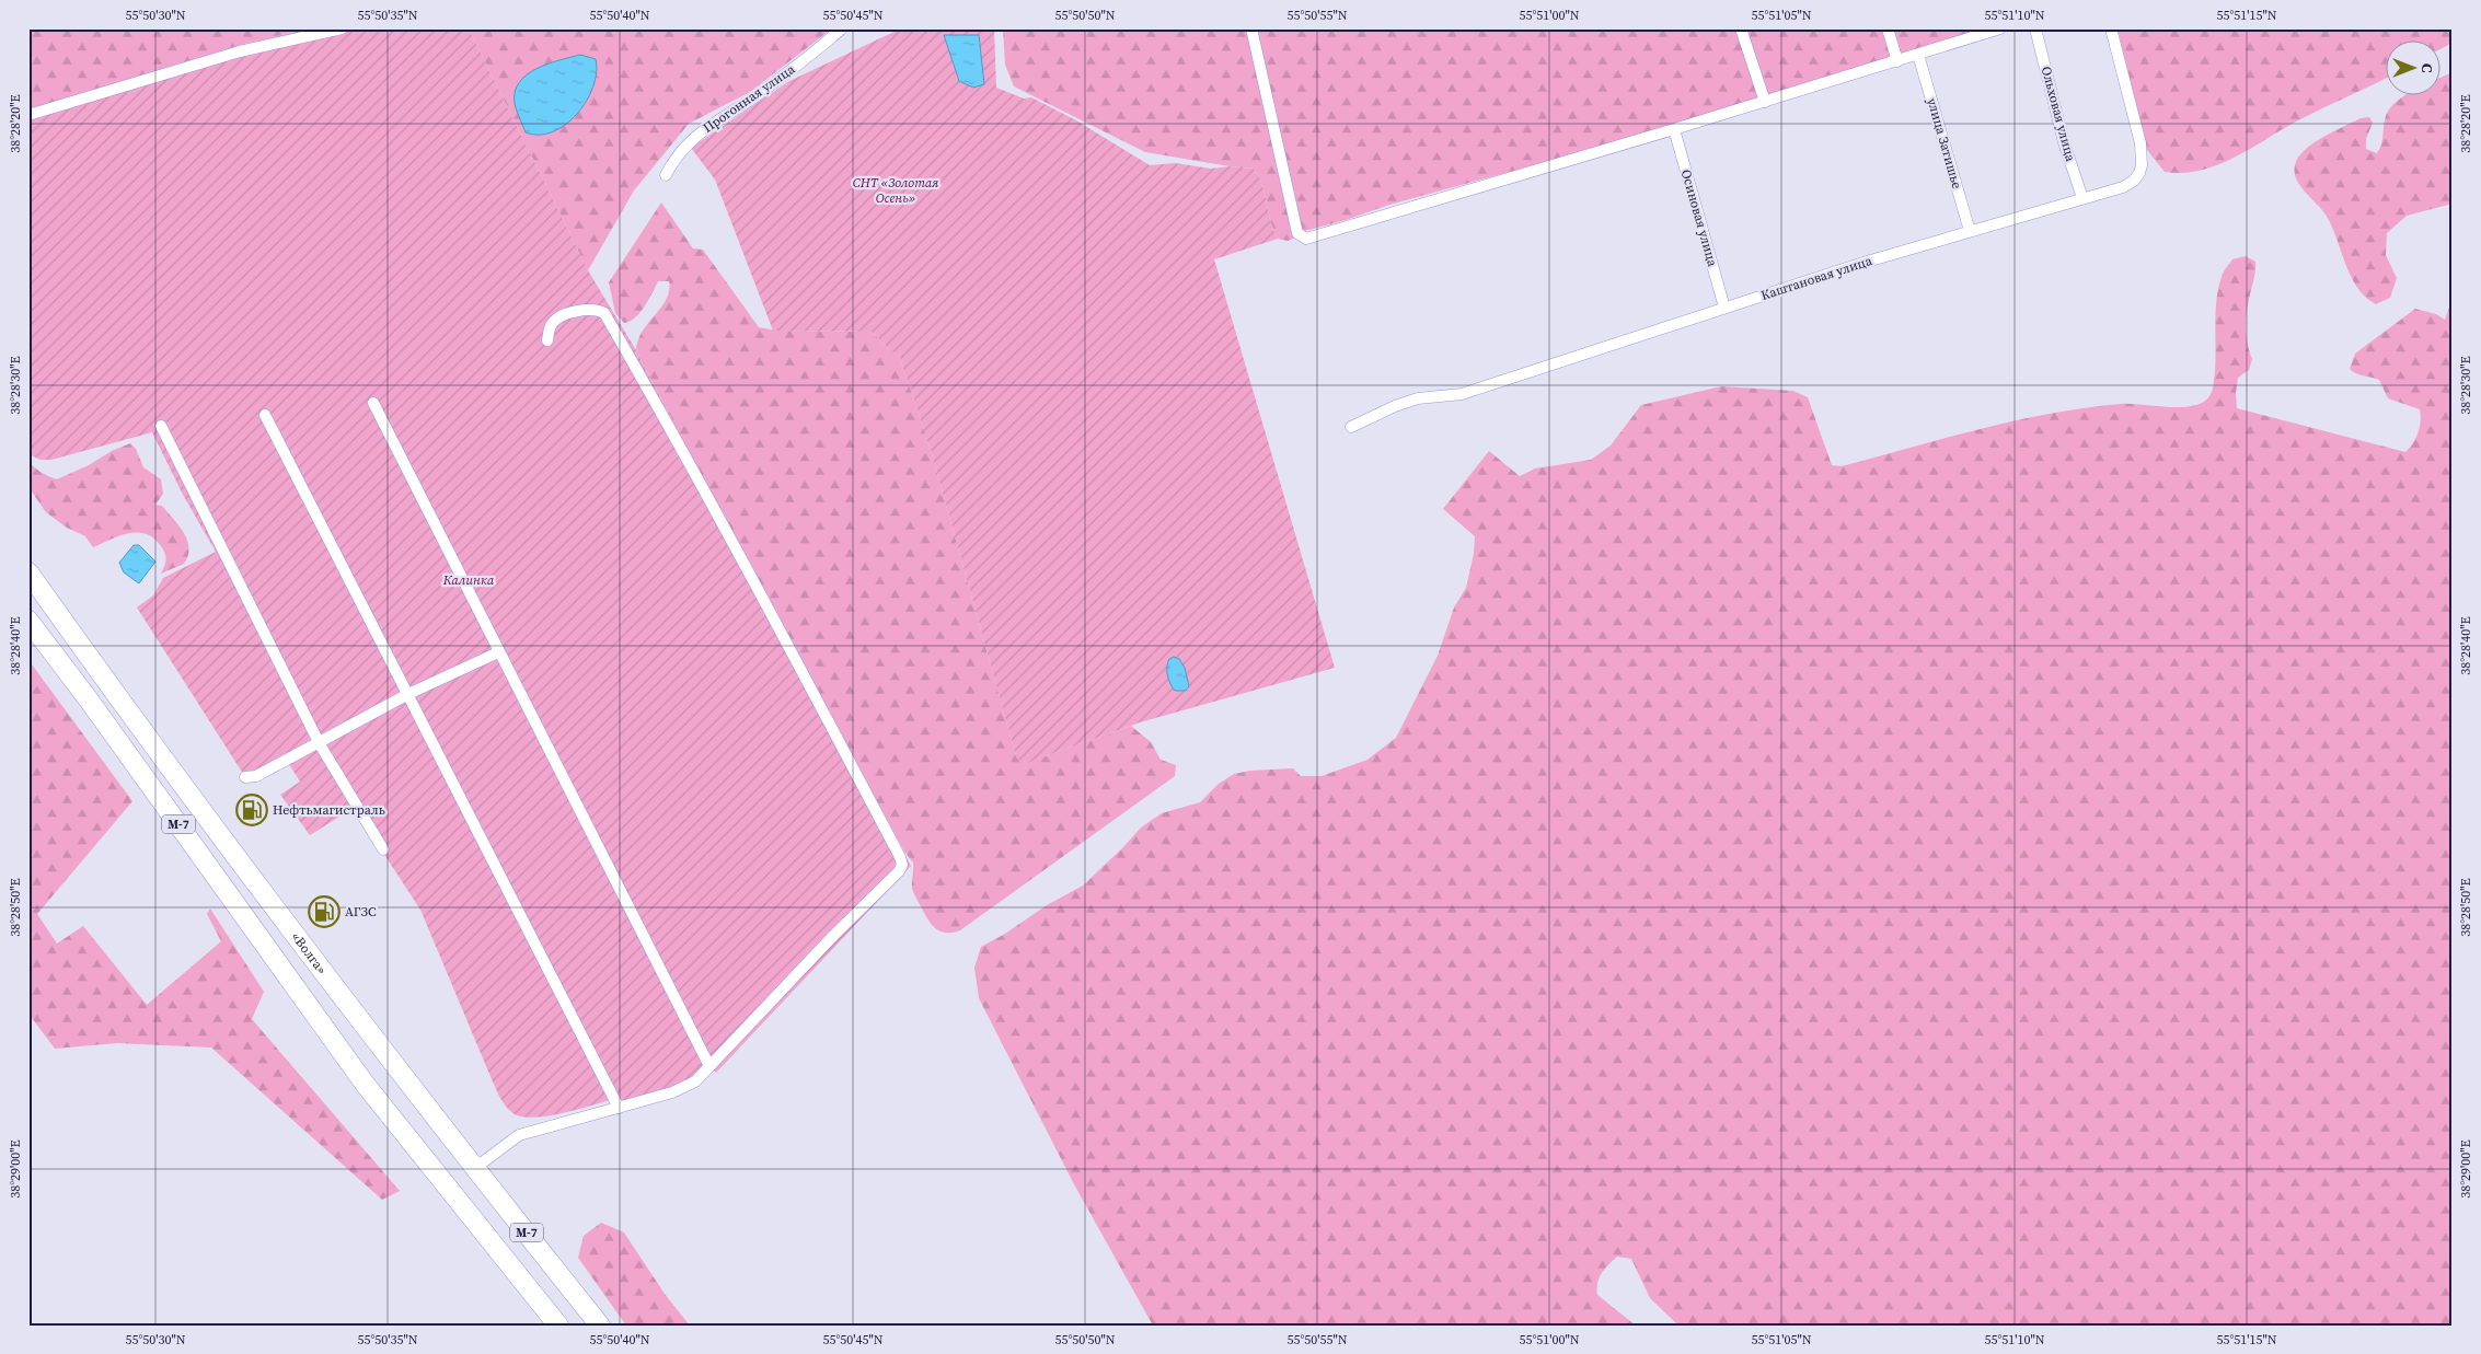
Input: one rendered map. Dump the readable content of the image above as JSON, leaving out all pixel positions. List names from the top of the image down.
{
  "streets": {
    "highway": ["М-7", "«Волга»"],
    "street": [
      "Прогонная улица",
      "Ольховая улица",
      "улица Затишье",
      "Осиновая улица",
      "Каштановая улица"
    ]
  },
  "crossings": [
    ["Ольховая улица", "Каштановая улица"],
    ["улица Затишье", "Каштановая улица"],
    ["Осиновая улица", "Каштановая улица"]
  ],
  "parks": ["СНТ «Золотая Осень»", "Калинка"],
  "places": {
    "fuel station": ["Нефтьмагистраль", "АГЗС"]
  },
  "north": "right",
  "coordinates": [
    "55°50'30\"N",
    "55°50'35\"N",
    "55°50'40\"N",
    "55°50'45\"N",
    "55°50'50\"N",
    "55°50'55\"N",
    "55°51'00\"N",
    "55°51'05\"N",
    "55°51'10\"N",
    "55°51'15\"N",
    "38°28'20\"E",
    "38°28'30\"E",
    "38°28'40\"E",
    "38°28'50\"E",
    "38°29'00\"E"
  ]
}
